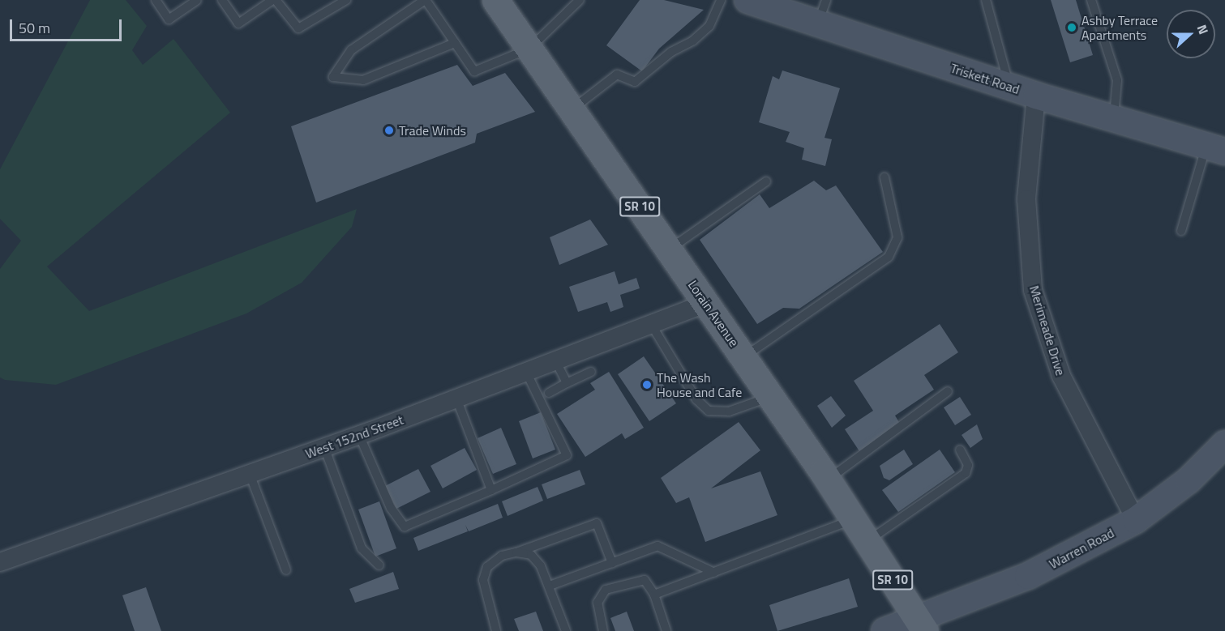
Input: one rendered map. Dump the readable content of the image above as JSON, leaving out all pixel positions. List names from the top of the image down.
{
  "streets": {
    "main road": [
      "Triskett Road",
      "SR 10",
      "Lorain Avenue",
      "Warren Road"
    ],
    "street": ["Merimeade Drive", "West 152nd Street"]
  },
  "crossings": [
    ["Triskett Road", "Merimeade Drive"],
    ["Lorain Avenue", "West 152nd Street"],
    ["Lorain Avenue", "Warren Road"],
    ["Merimeade Drive", "Warren Road"]
  ],
  "places": ["Ashby Terrace Apartments", "Trade Winds", "The Wash House and Cafe"],
  "scale_bar": "50 m",
  "north": "right"
}
